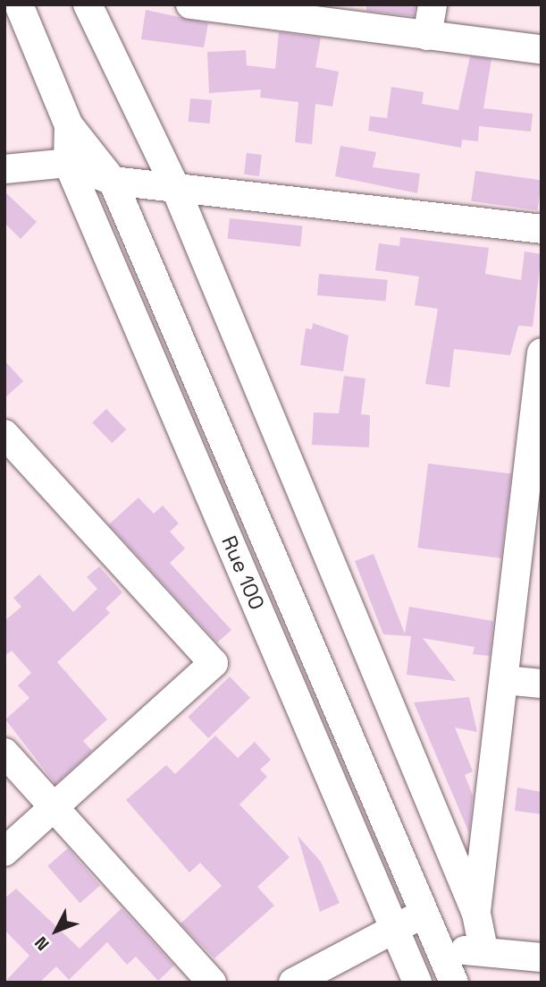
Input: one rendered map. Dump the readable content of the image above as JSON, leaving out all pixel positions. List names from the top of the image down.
{
  "streets": {
    "street": ["Rue 100"]
  },
  "north": "bottom left"
}
